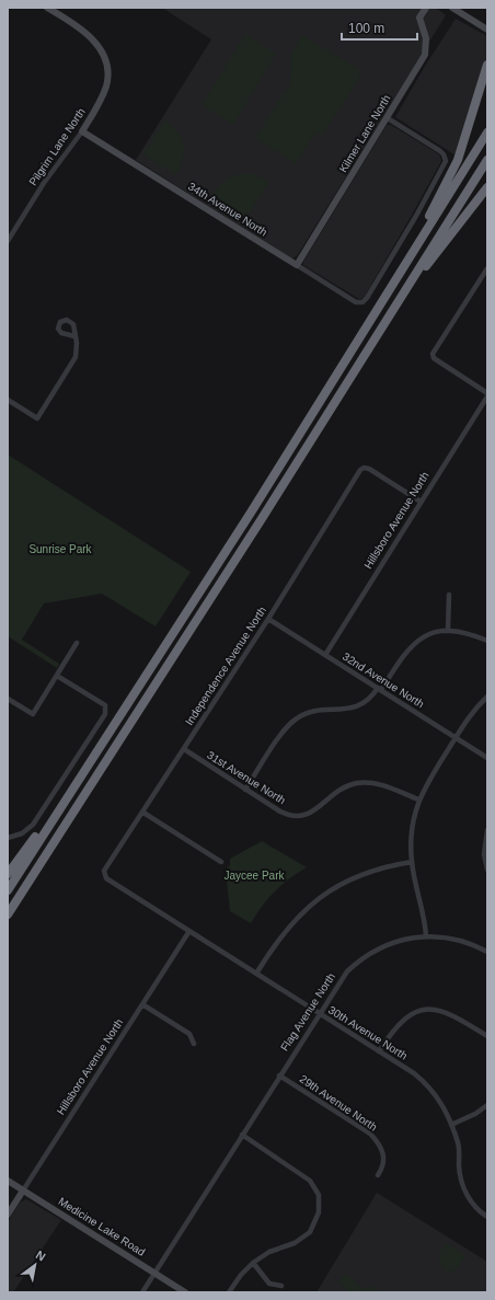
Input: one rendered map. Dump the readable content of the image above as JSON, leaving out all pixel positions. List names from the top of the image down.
{
  "streets": {
    "street": [
      "Kilmer Lane North",
      "Pilgrim Lane North",
      "34th Avenue North",
      "Hillsboro Avenue North",
      "Independence Avenue North",
      "32nd Avenue North",
      "31st Avenue North",
      "Flag Avenue North",
      "30th Avenue North",
      "29th Avenue North",
      "Medicine Lake Road"
    ]
  },
  "crossings": [
    ["Kilmer Lane North", "34th Avenue North"],
    ["Pilgrim Lane North", "34th Avenue North"],
    ["Hillsboro Avenue North", "Independence Avenue North"],
    ["Hillsboro Avenue North", "32nd Avenue North"],
    ["Hillsboro Avenue North", "30th Avenue North"],
    ["Hillsboro Avenue North", "Medicine Lake Road"],
    ["Independence Avenue North", "32nd Avenue North"],
    ["Independence Avenue North", "31st Avenue North"],
    ["Independence Avenue North", "30th Avenue North"],
    ["Flag Avenue North", "30th Avenue North"],
    ["Flag Avenue North", "29th Avenue North"],
    ["Flag Avenue North", "Medicine Lake Road"]
  ],
  "parks": ["Sunrise Park", "Jaycee Park"],
  "scale_bar": "100 m",
  "north": "top right"
}
